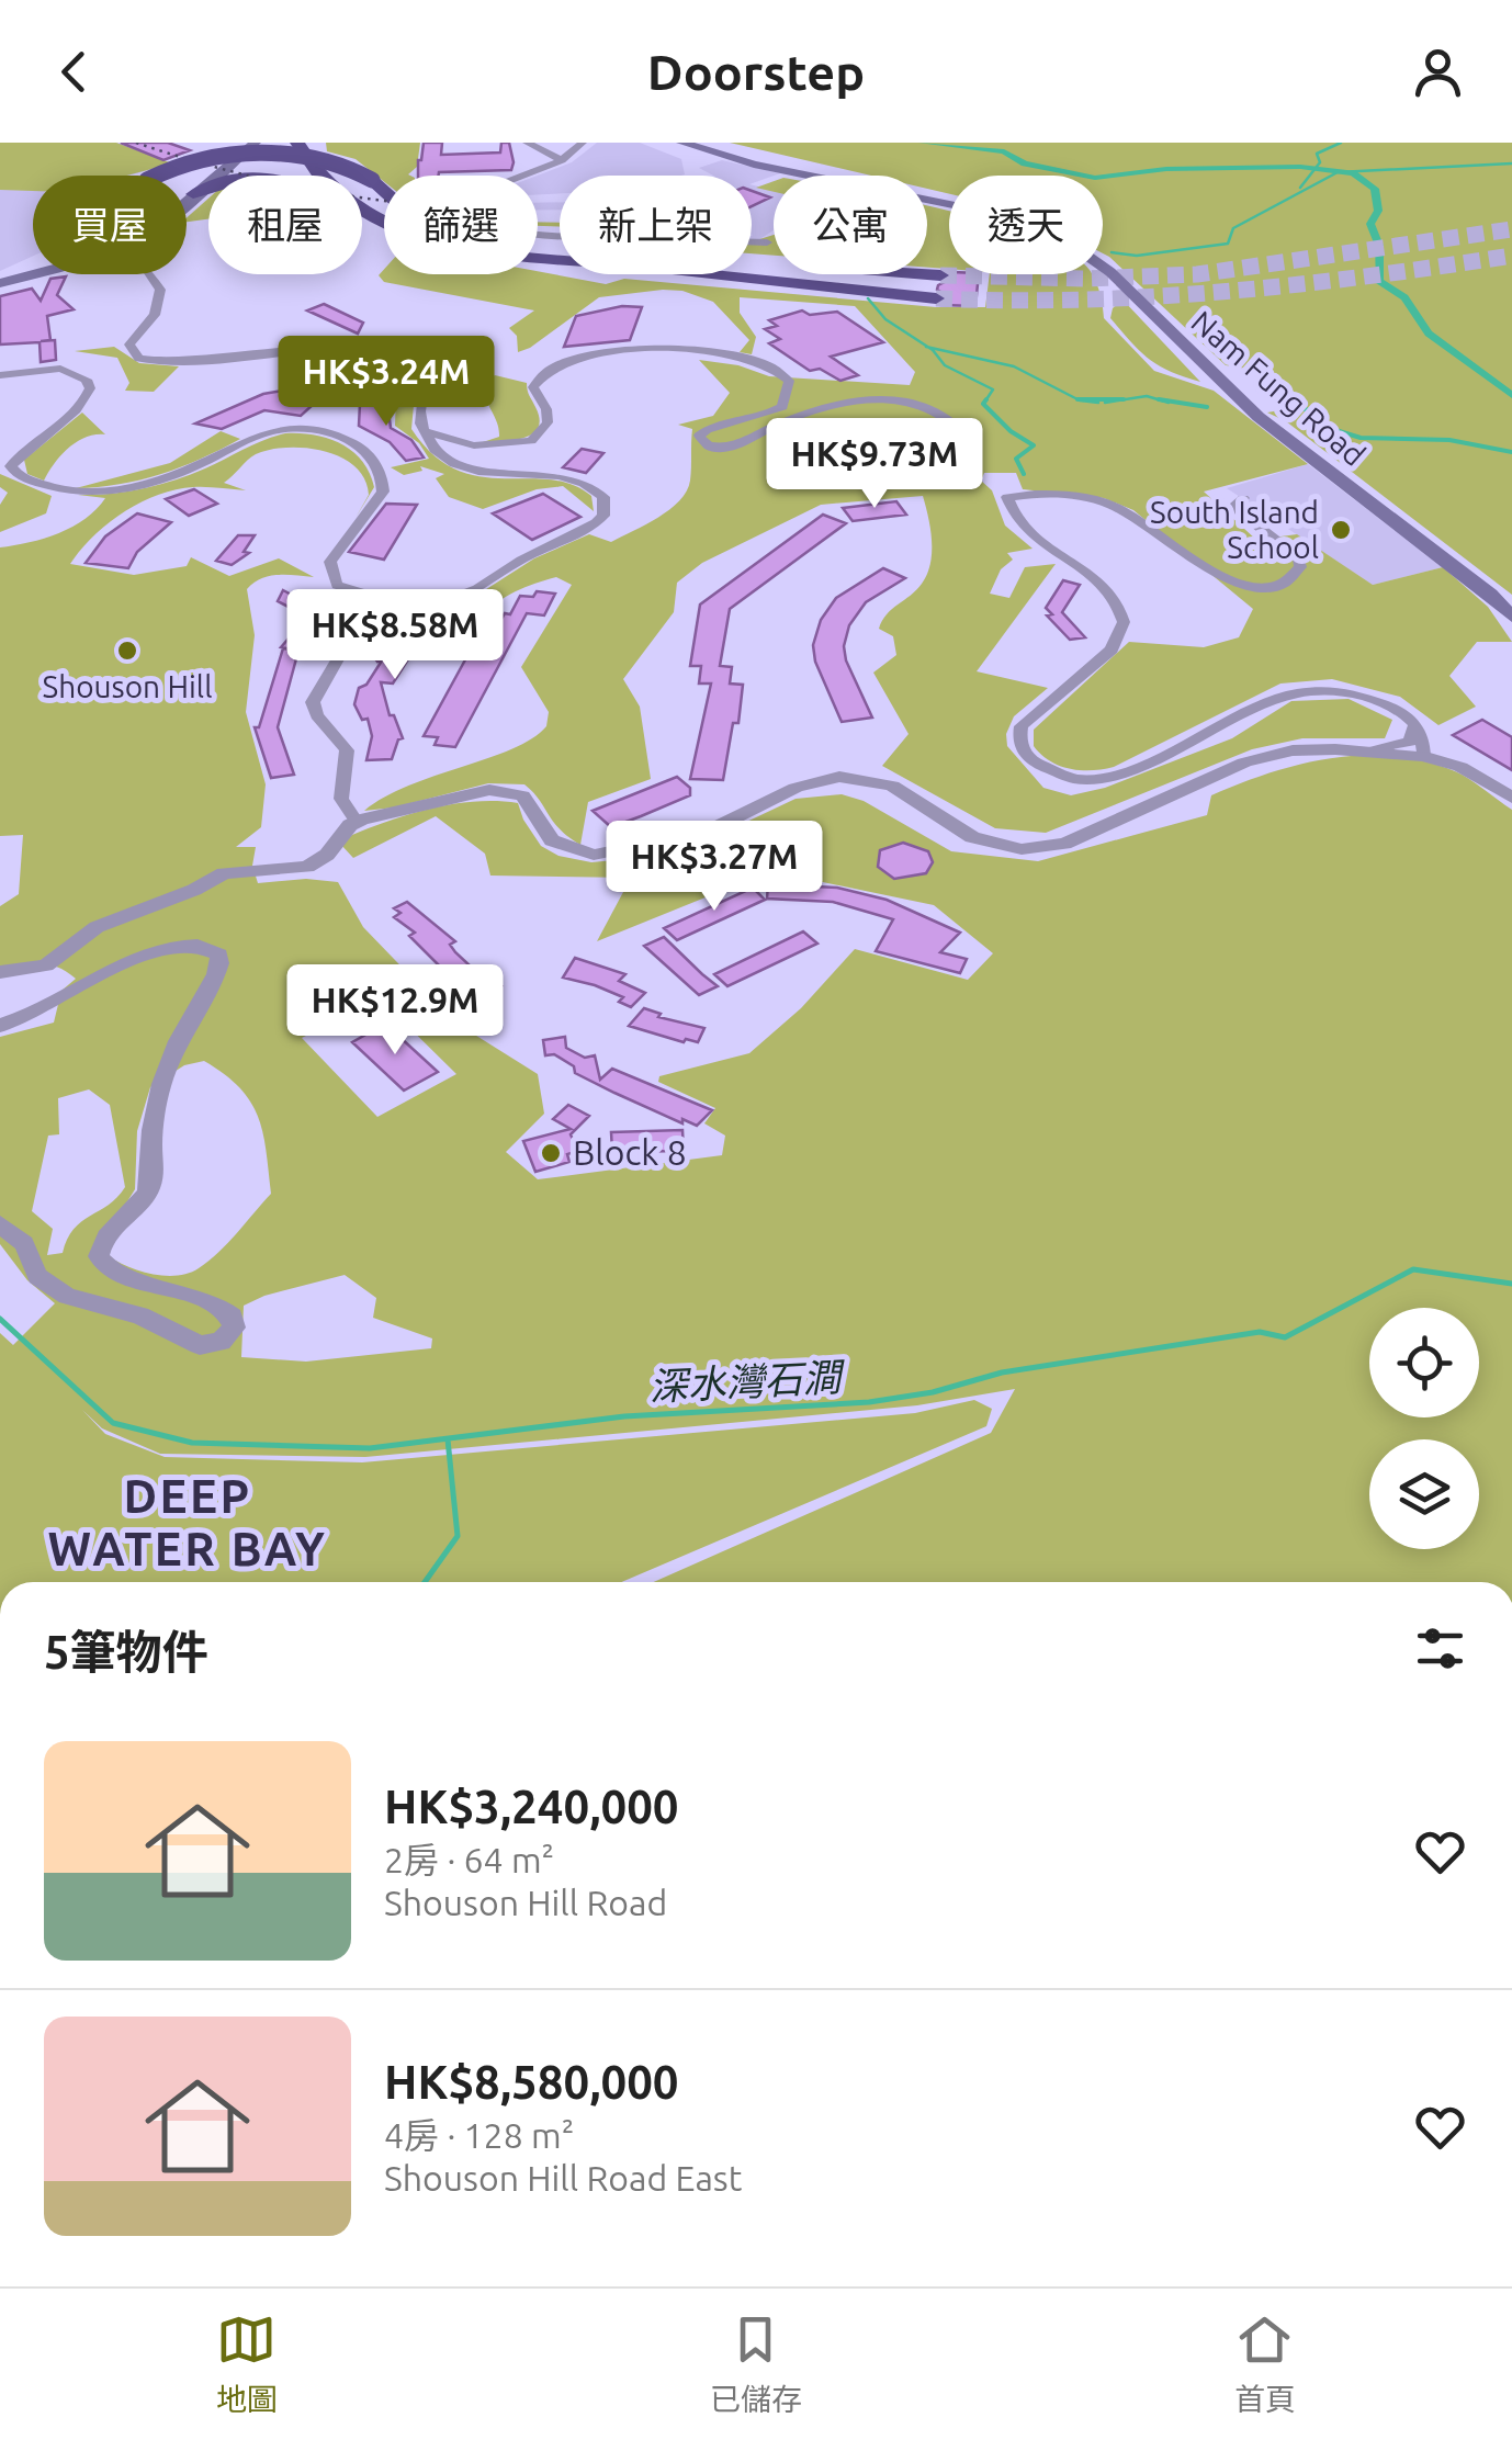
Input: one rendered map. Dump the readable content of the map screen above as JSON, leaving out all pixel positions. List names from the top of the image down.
{
  "streets": {
    "main road": ["Nam Fung Road"]
  },
  "districts": ["DEEP WATER BAY"],
  "water": ["深水灣石澗"],
  "places": ["South Island School", "Shouson Hill", "Block 8"],
  "page": {
    "header": "Doorstep",
    "chip": [
      "買屋",
      "租屋",
      "篩選",
      "新上架",
      "公寓",
      "透天"
    ],
    "price": [
      "HK$3.24M",
      "HK$9.73M",
      "HK$8.58M",
      "HK$3.27M",
      "HK$12.9M"
    ],
    "heading": "5筆物件",
    "list": [
      {
        "name": "HK$3,240,000",
        "note": "2房 · 64 m² · Shouson Hill Road"
      },
      {
        "name": "HK$8,580,000",
        "note": "4房 · 128 m² · Shouson Hill Road East"
      }
    ],
    "tabs": ["地圖", "已儲存", "首頁"]
  }
}
